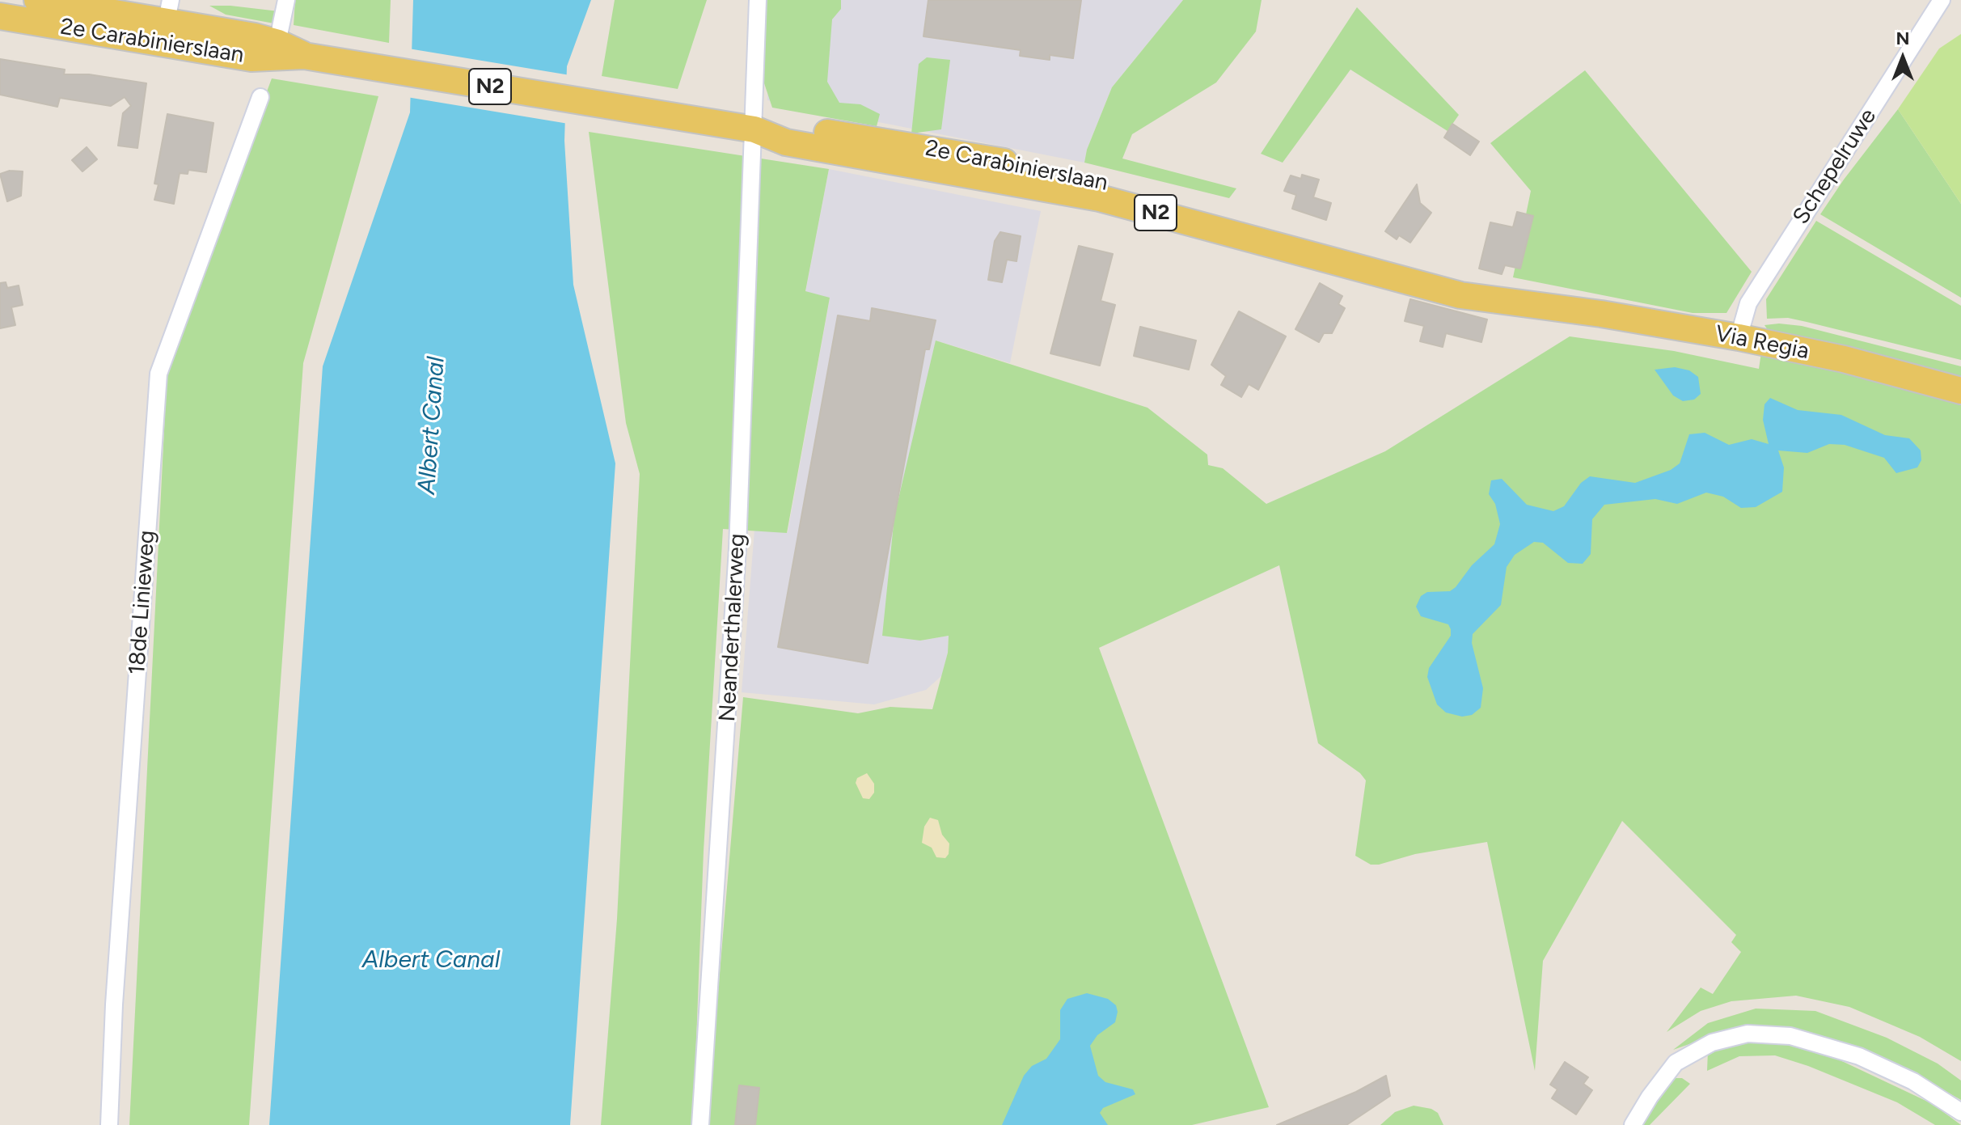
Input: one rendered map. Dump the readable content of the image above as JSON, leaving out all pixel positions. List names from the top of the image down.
{
  "streets": {
    "main road": ["2e Carabinierslaan", "N2", "Via Regia"],
    "street": ["Schepelruwe", "18de Linieweg", "Neanderthalerweg"]
  },
  "crossings": [
    ["2e Carabinierslaan", "Via Regia"],
    ["2e Carabinierslaan", "Neanderthalerweg"],
    ["Schepelruwe", "Via Regia"]
  ],
  "water": ["Albert Canal"],
  "north": "top"
}
